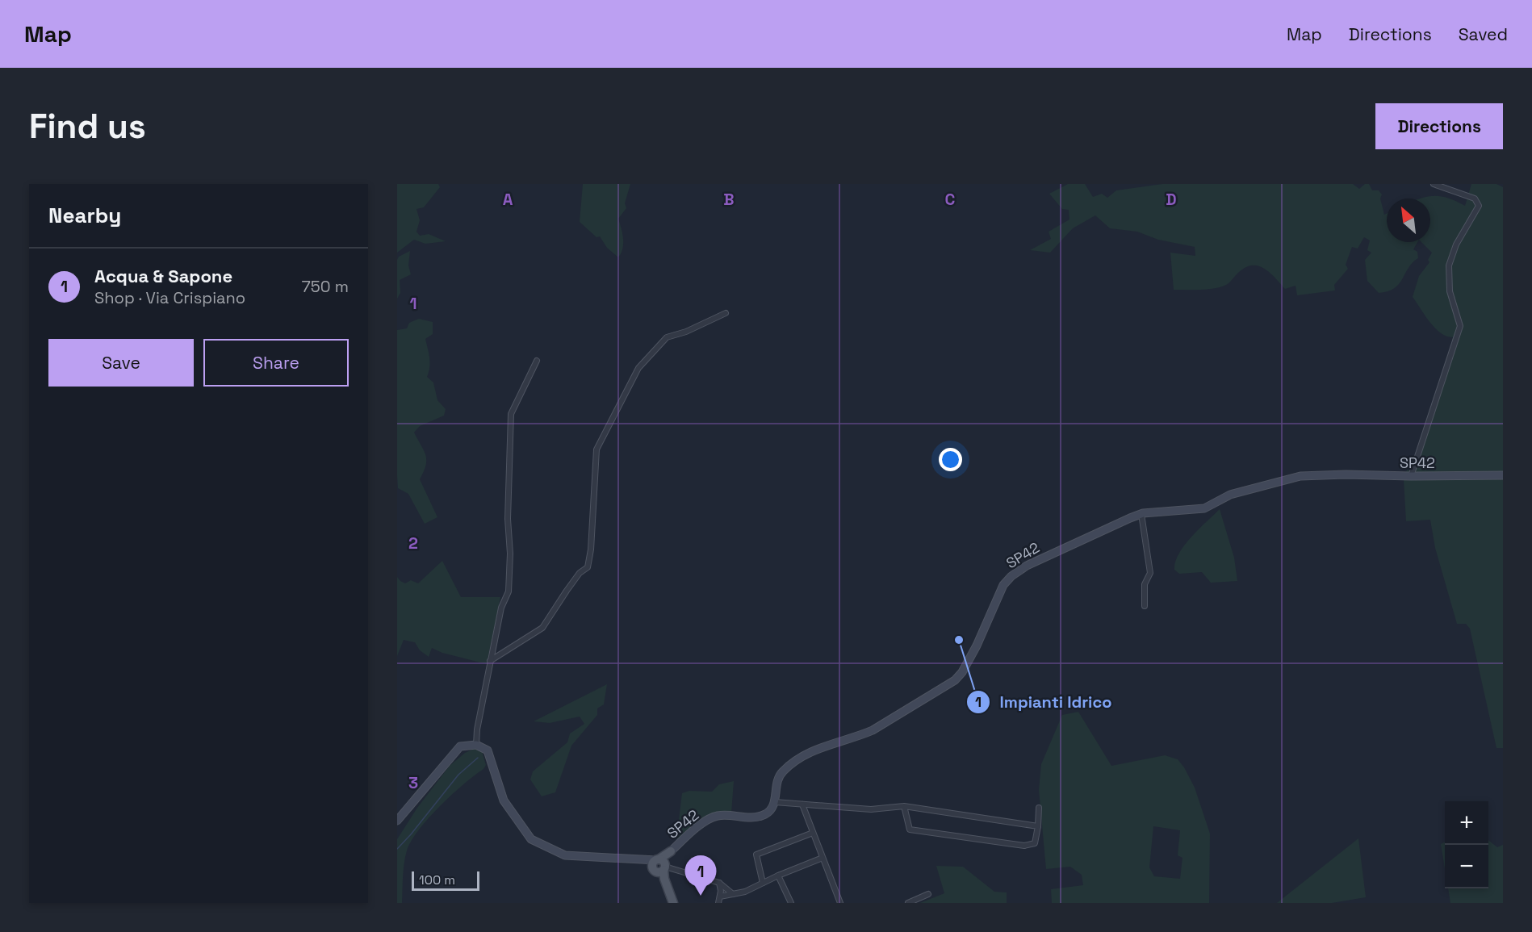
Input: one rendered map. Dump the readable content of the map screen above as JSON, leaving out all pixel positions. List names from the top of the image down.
{
  "streets": {
    "main road": ["SP42"]
  },
  "places": ["Impianti Idrico"],
  "scale_bar": "100 m",
  "north": "top left",
  "page": {
    "header": "Map",
    "nav": ["Map", "Directions", "Saved"],
    "buttons": [
      "Directions",
      ["Save", "Share"]
    ],
    "title": "Find us",
    "heading": "Nearby",
    "list": [
      {
        "mark": "1",
        "name": "Acqua & Sapone",
        "note": "Shop · Via Crispiano",
        "value": "750 m"
      }
    ],
    "map_buttons": ["+", "−"],
    "pins": "1",
    "scale": "100 m"
  },
  "grid": {
    "columns": [
      "A",
      "B",
      "C",
      "D"
    ],
    "rows": ["1", "2", "3"]
  }
}
